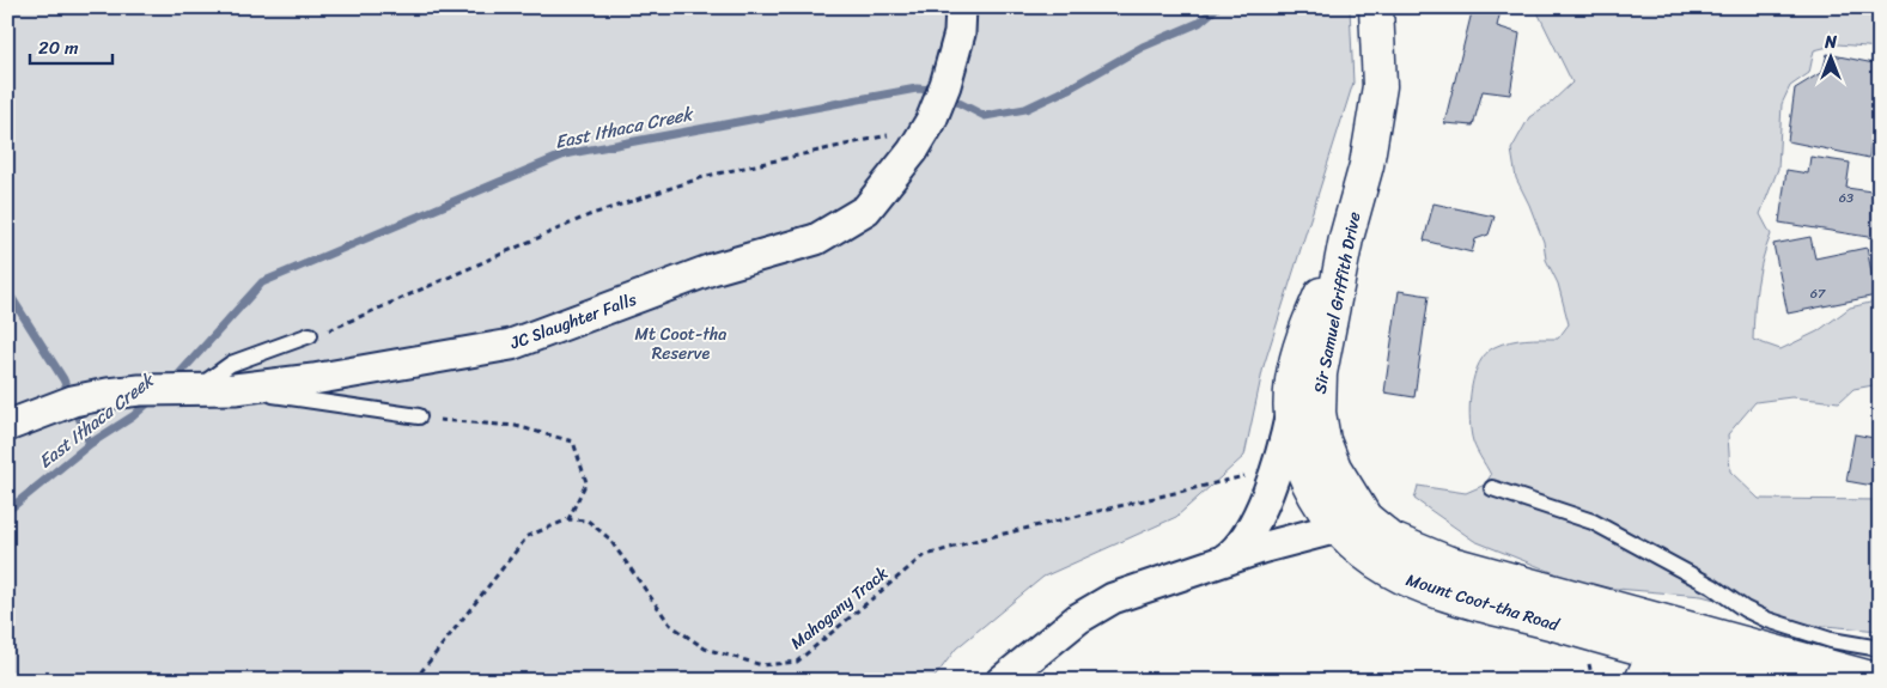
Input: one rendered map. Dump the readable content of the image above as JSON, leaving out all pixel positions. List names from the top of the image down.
{
  "streets": {
    "main road": ["Sir Samuel Griffith Drive", "Mount Coot-tha Road"],
    "street": ["JC Slaughter Falls"],
    "path": ["Mahogany Track"]
  },
  "crossings": [
    ["Sir Samuel Griffith Drive", "Mount Coot-tha Road"]
  ],
  "water": ["East Ithaca Creek"],
  "parks": ["Mt Coot-tha Reserve"],
  "house_numbers": ["63", "67"],
  "scale_bar": "20 m",
  "north": "top"
}
